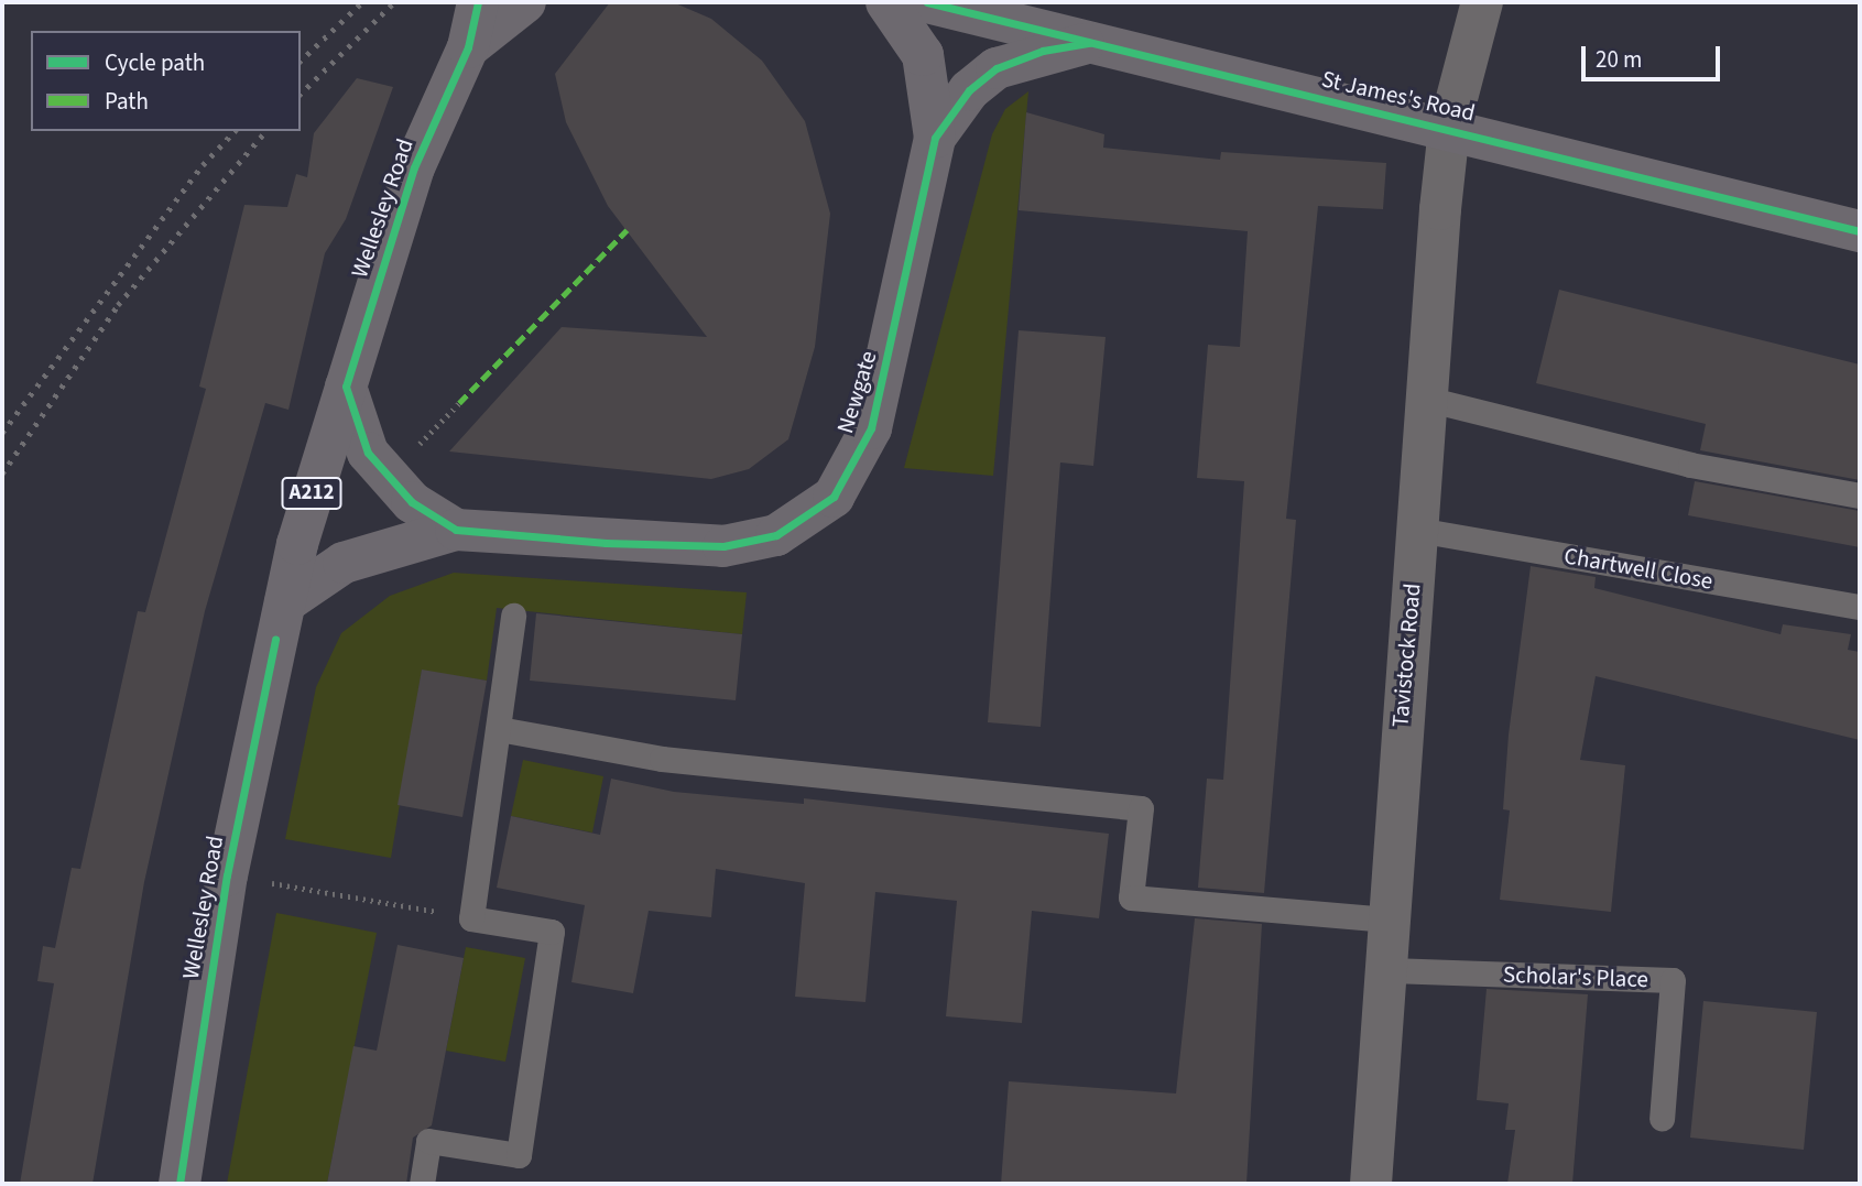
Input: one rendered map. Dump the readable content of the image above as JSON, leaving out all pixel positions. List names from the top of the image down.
{
  "streets": {
    "main road": [
      "St James's Road",
      "Wellesley Road",
      "Newgate",
      "A212"
    ],
    "street": ["Tavistock Road"],
    "lane": ["Chartwell Close", "Scholar's Place"]
  },
  "crossings": [
    ["St James's Road", "Tavistock Road"],
    ["Wellesley Road", "A212"],
    ["Chartwell Close", "Tavistock Road"],
    ["Tavistock Road", "Scholar's Place"]
  ],
  "legend": ["Cycle path", "Path"],
  "scale_bar": "20 m"
}
